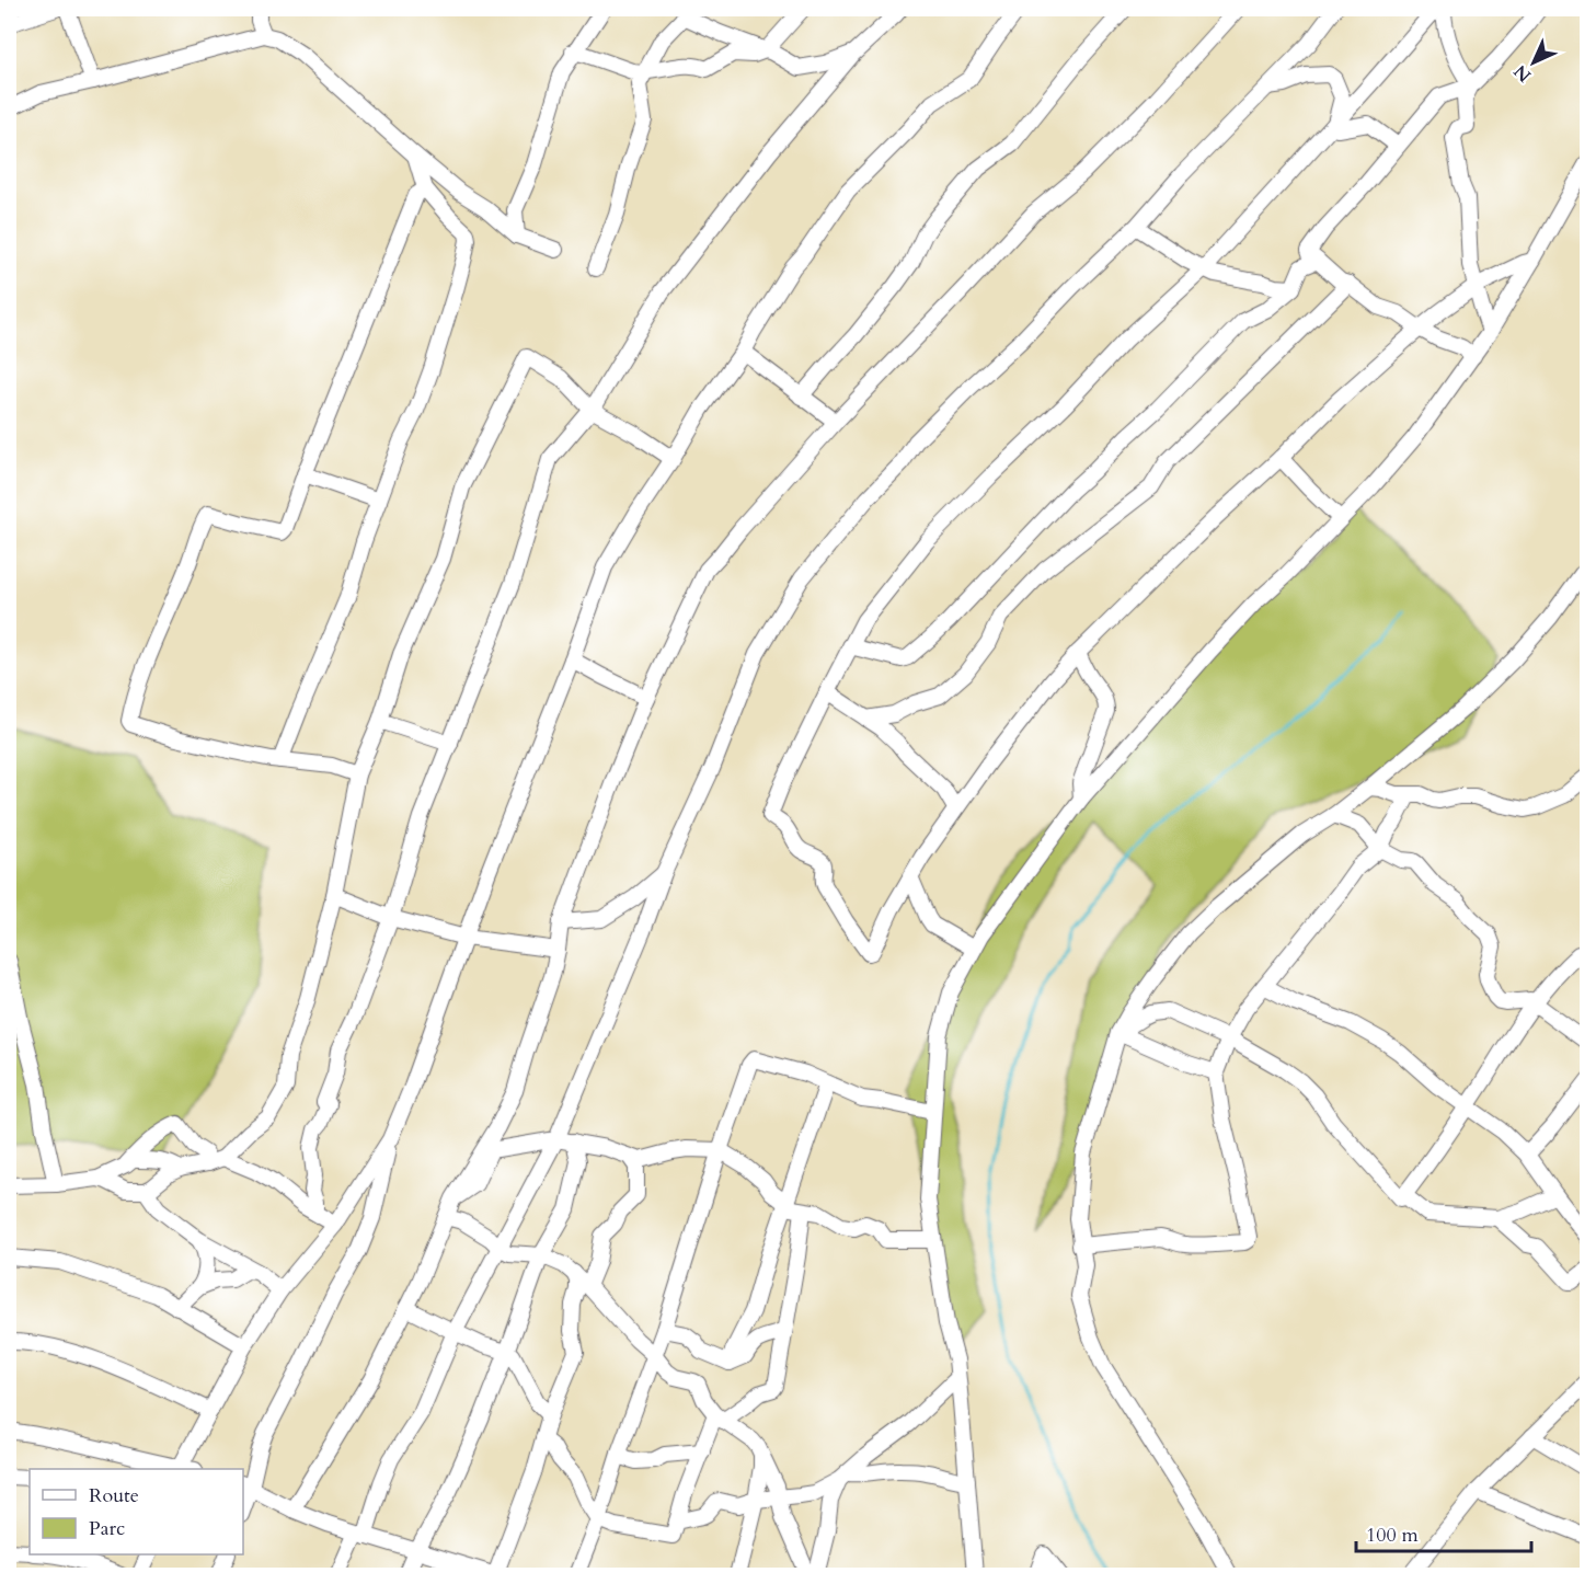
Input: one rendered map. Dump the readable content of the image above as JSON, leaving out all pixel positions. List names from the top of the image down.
{
  "legend": ["Route", "Parc"],
  "scale_bar": "100 m",
  "north": "bottom left"
}
